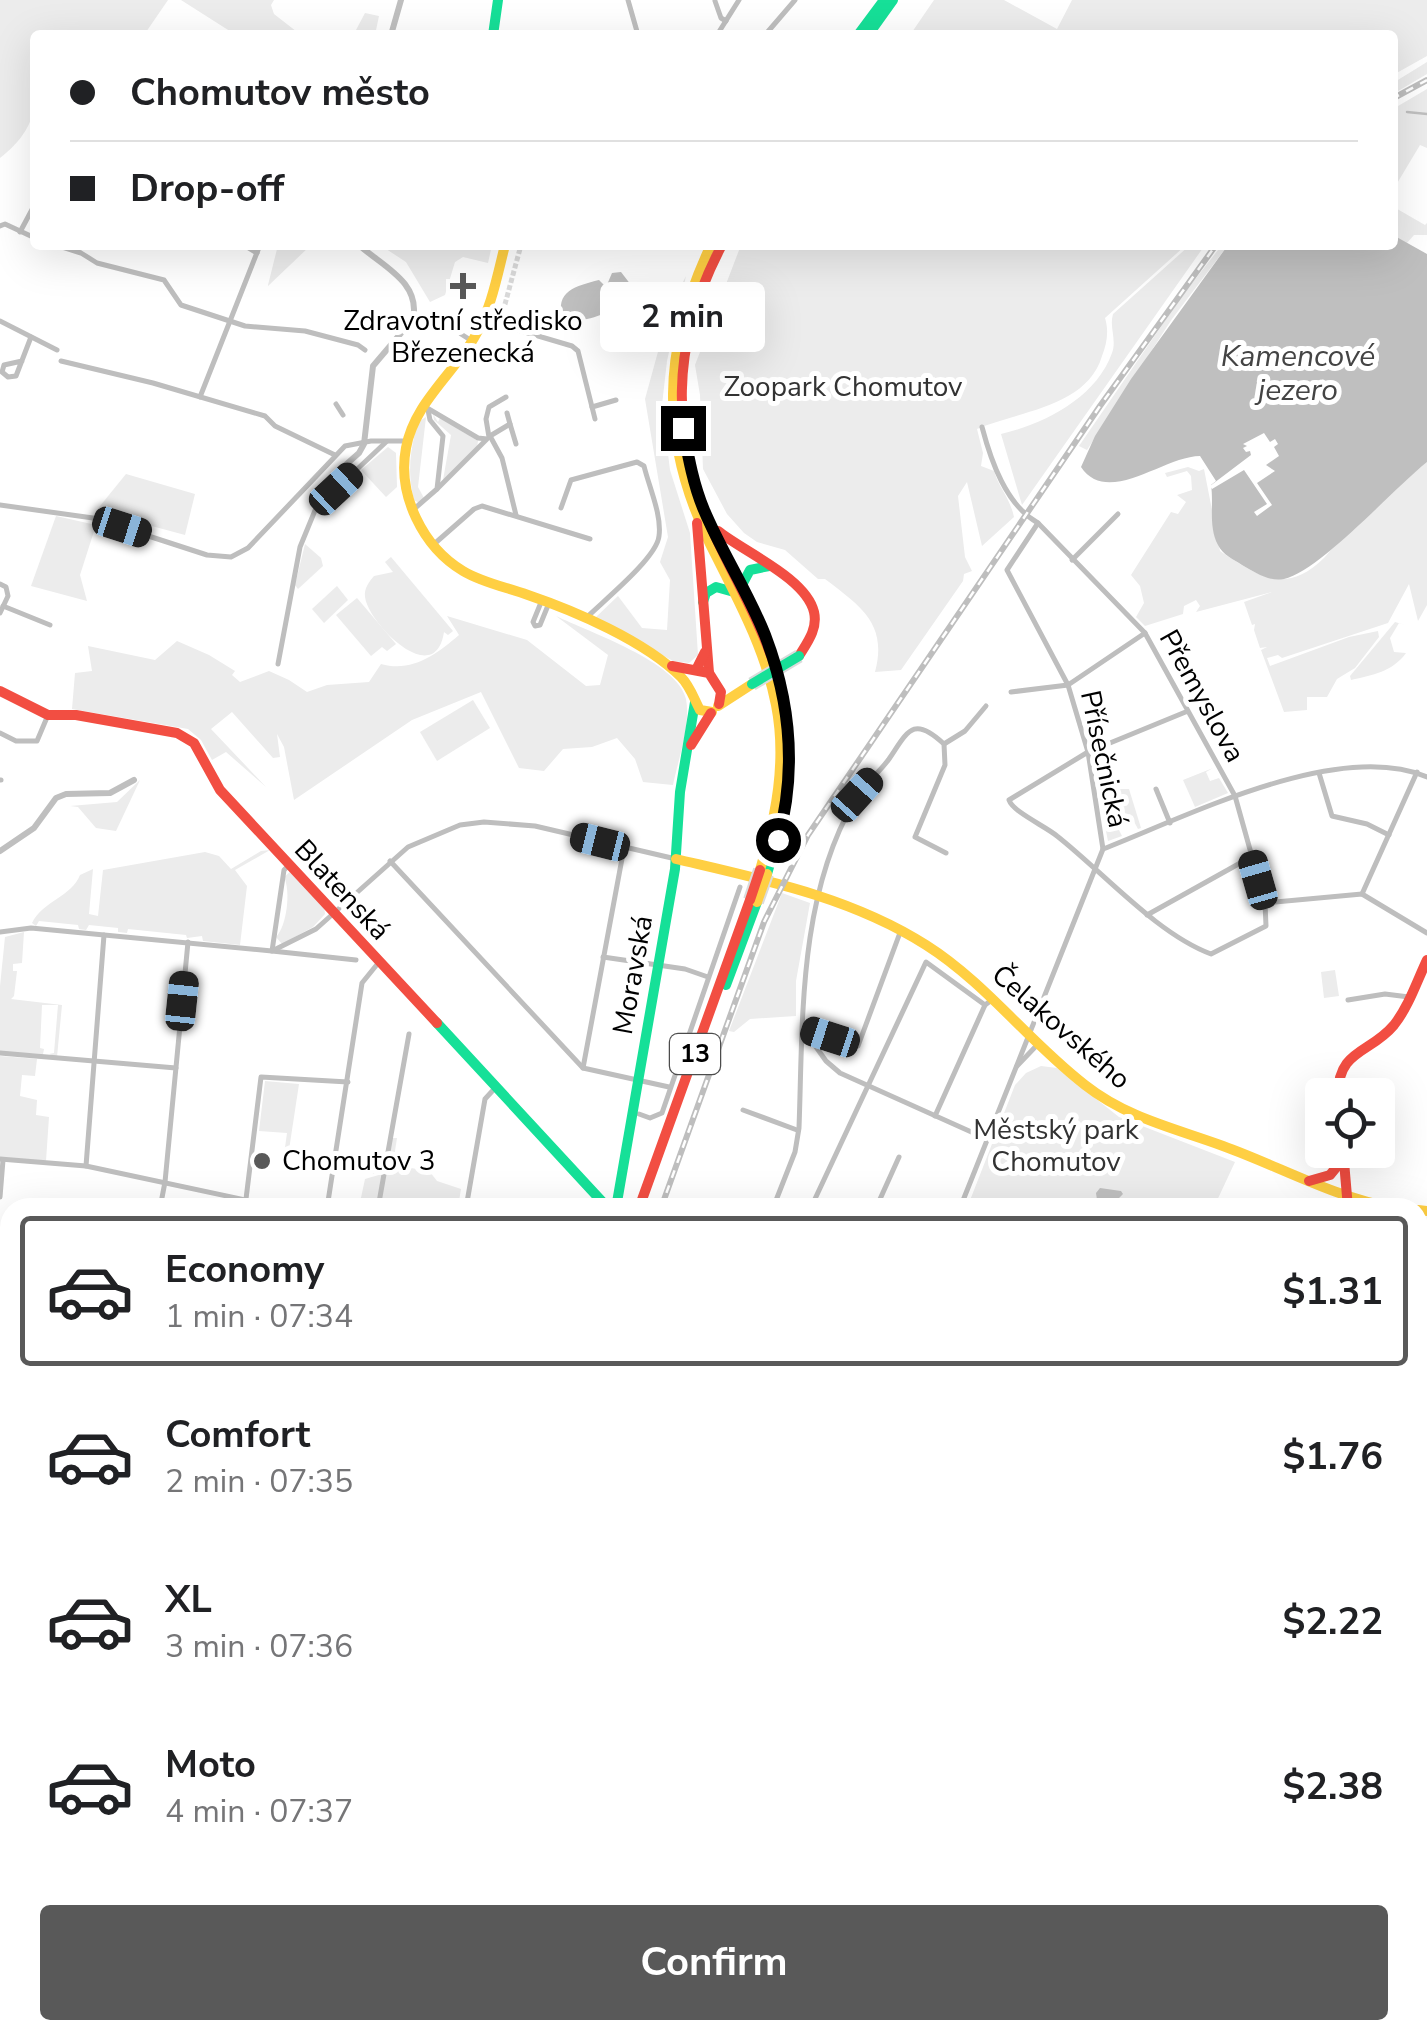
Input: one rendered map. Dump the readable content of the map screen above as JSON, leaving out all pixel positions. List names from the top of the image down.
{
  "streets": {
    "main road": [
      "Blatenská",
      "Moravská",
      "Čelakovského",
      "13"
    ],
    "street": ["Přemyslova", "Přísečnická"]
  },
  "crossings": [
    ["Přemyslova", "Přísečnická"],
    ["Moravská", "Čelakovského"],
    ["Čelakovského", "13"]
  ],
  "water": ["Kamencové jezero"],
  "parks": ["Zoopark Chomutov", "Městský park Chomutov"],
  "places": {
    "health": ["Zdravotní středisko Březenecká"],
    "other": ["Chomutov 3"]
  },
  "page": {
    "banner": ["Chomutov město", "Drop-off"],
    "bubble": "2 min",
    "list": [
      {
        "name": "Economy",
        "note": "1 min · 07:34",
        "value": "$1.31"
      },
      {
        "name": "Comfort",
        "note": "2 min · 07:35",
        "value": "$1.76"
      },
      {
        "name": "XL",
        "note": "3 min · 07:36",
        "value": "$2.22"
      },
      {
        "name": "Moto",
        "note": "4 min · 07:37",
        "value": "$2.38"
      }
    ],
    "buttons": "Confirm"
  }
}
